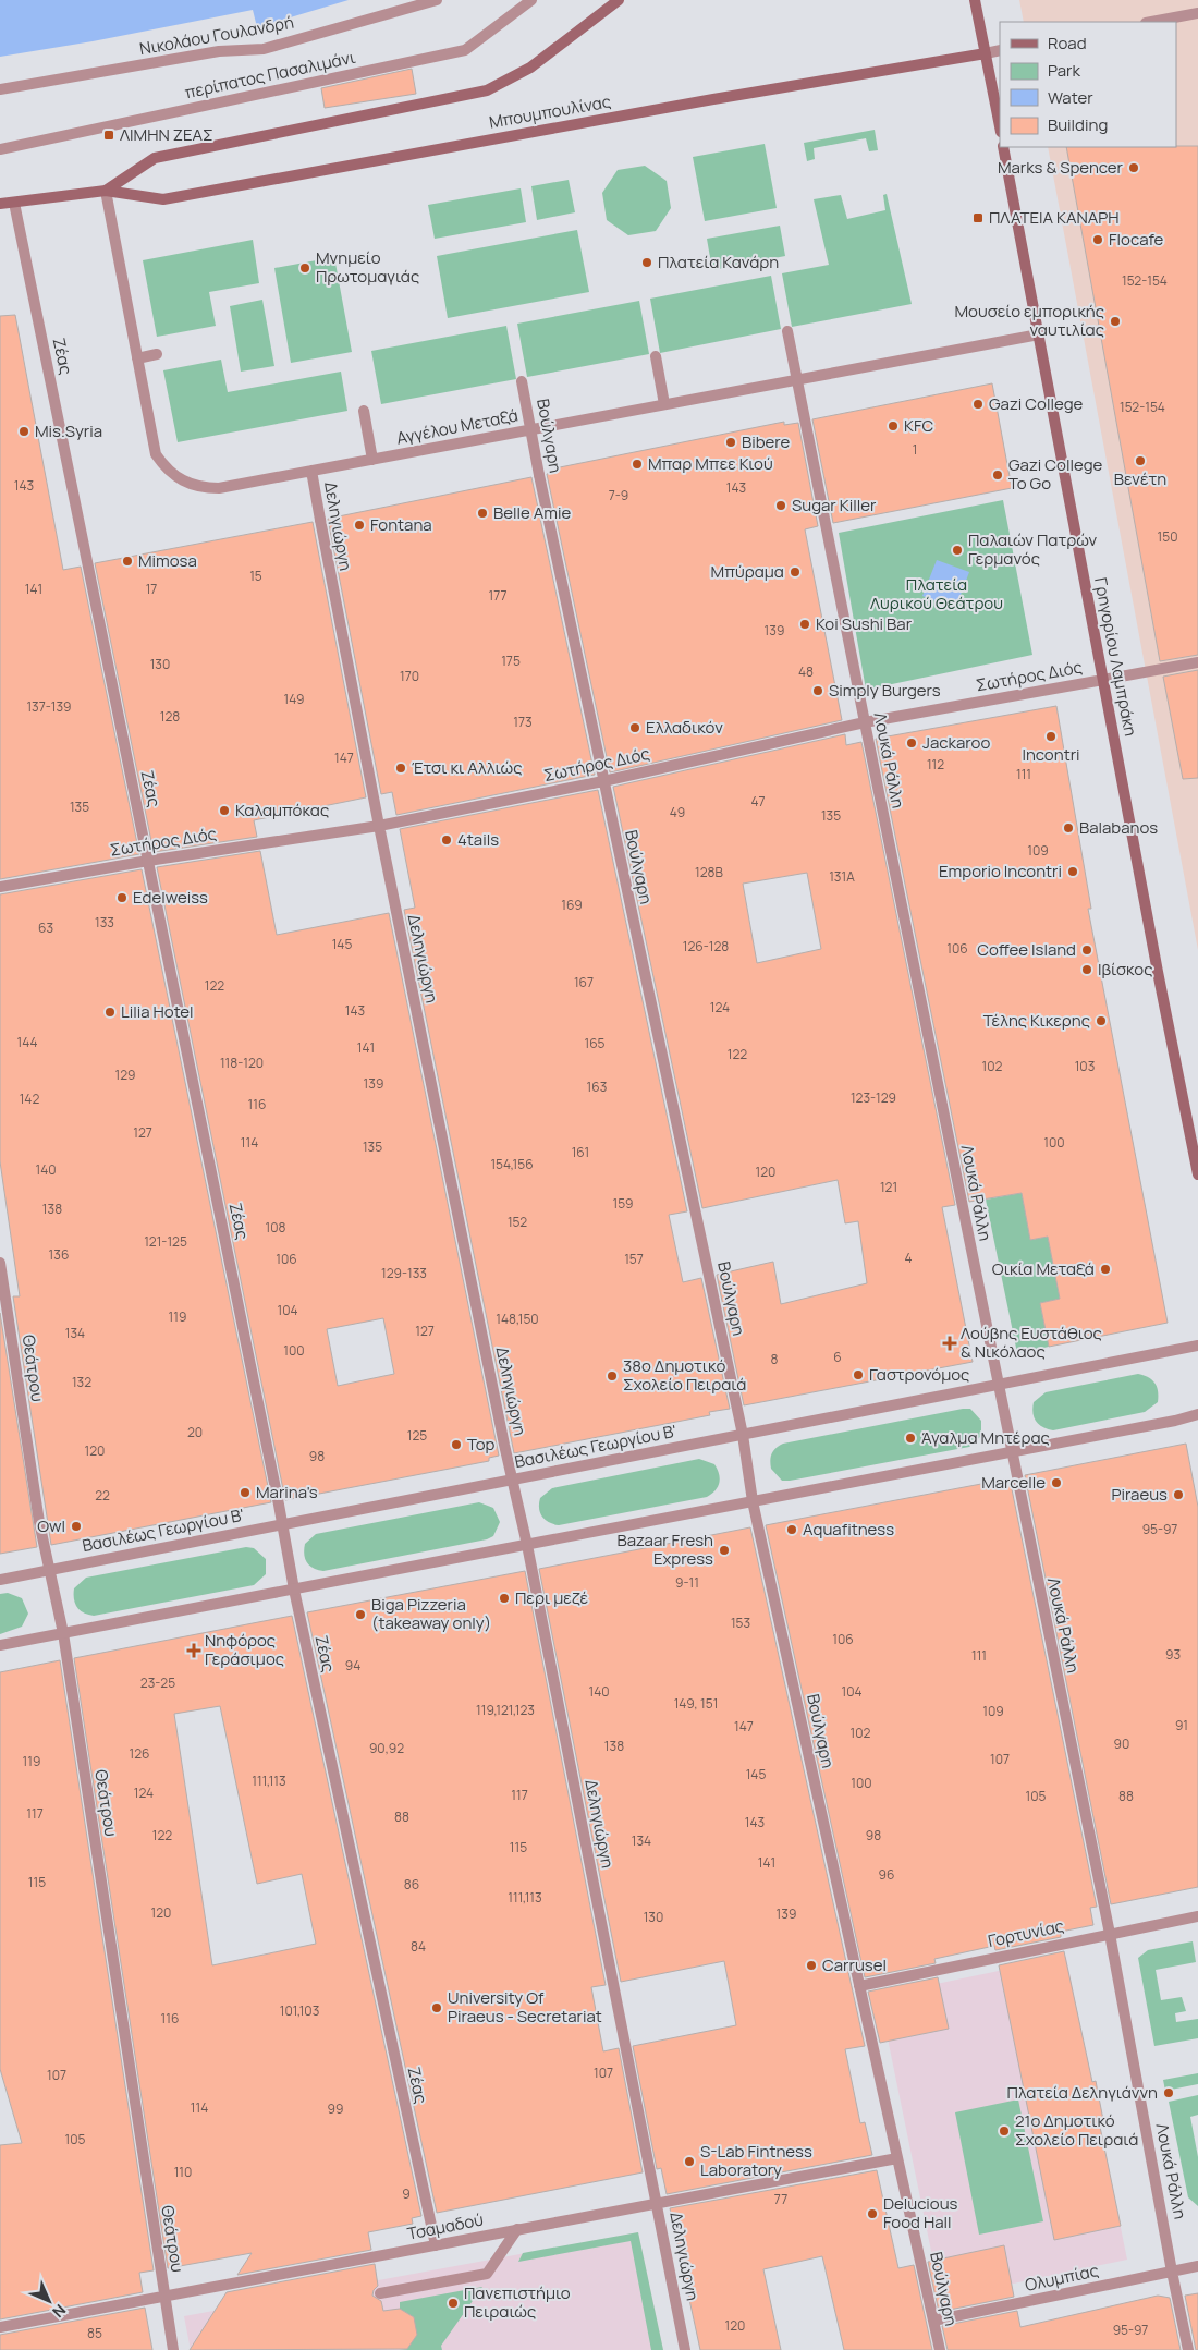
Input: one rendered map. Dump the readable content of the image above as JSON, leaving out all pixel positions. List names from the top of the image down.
{
  "streets": {
    "main road": ["Μπουμπουλίνας", "Γρηγορίου Λαμπράκη"],
    "street": [
      "Νικολάου Γουλανδρή",
      "περίπατος Πασαλιμάνι",
      "Ζέας",
      "Αγγέλου Μεταξά",
      "Βούλγαρη",
      "Δεληγιώργη",
      "Σωτήρος Διός",
      "Λουκά Ράλλη",
      "Θεάτρου",
      "Βασιλέως Γεωργίου Β'",
      "Γορτυνίας",
      "Τσαμαδού",
      "Ολυμπίας"
    ]
  },
  "crossings": [
    ["Μπουμπουλίνας", "Αγγέλου Μεταξά"],
    ["Ζέας", "Σωτήρος Διός"],
    ["Ζέας", "Βασιλέως Γεωργίου Β'"],
    ["Ζέας", "Τσαμαδού"],
    ["Αγγέλου Μεταξά", "Βούλγαρη"],
    ["Αγγέλου Μεταξά", "Δεληγιώργη"],
    ["Αγγέλου Μεταξά", "Γρηγορίου Λαμπράκη"],
    ["Αγγέλου Μεταξά", "Λουκά Ράλλη"],
    ["Βούλγαρη", "Σωτήρος Διός"],
    ["Βούλγαρη", "Βασιλέως Γεωργίου Β'"],
    ["Βούλγαρη", "Γορτυνίας"],
    ["Βούλγαρη", "Τσαμαδού"],
    ["Βούλγαρη", "Ολυμπίας"],
    ["Δεληγιώργη", "Σωτήρος Διός"],
    ["Δεληγιώργη", "Βασιλέως Γεωργίου Β'"],
    ["Δεληγιώργη", "Τσαμαδού"],
    ["Γρηγορίου Λαμπράκη", "Σωτήρος Διός"],
    ["Σωτήρος Διός", "Λουκά Ράλλη"],
    ["Λουκά Ράλλη", "Βασιλέως Γεωργίου Β'"],
    ["Λουκά Ράλλη", "Γορτυνίας"],
    ["Λουκά Ράλλη", "Ολυμπίας"],
    ["Θεάτρου", "Βασιλέως Γεωργίου Β'"],
    ["Θεάτρου", "Τσαμαδού"]
  ],
  "parks": ["Πλατεία Λυρικού Θεάτρου"],
  "places": {
    "transit": ["ΛΙΜΗΝ ΖΕΑΣ", "ΠΛΑΤΕΙΑ ΚΑΝΑΡΗ"],
    "other": [
      "Marks & Spencer",
      "Flocafe",
      "Πλατεία Κανάρη",
      "Μνημείο Πρωτομαγιάς",
      "Μουσείο εμπορικής ναυτιλίας",
      "Gazi College",
      "KFC",
      "Mis.Syria",
      "Bibere",
      "Βενέτη",
      "Μπαρ Μπεε Κιού",
      "Gazi College To Go",
      "Sugar Killer",
      "Belle Amie",
      "Fontana",
      "Παλαιών Πατρών Γερμανός",
      "Mimosa",
      "Μπύραμα",
      "Koi Sushi Bar",
      "Simply Burgers",
      "Ελλαδικόν",
      "Incontri",
      "Jackaroo",
      "Έτσι κι Αλλιώς",
      "Καλαμπόκας",
      "Balabanos",
      "4tails",
      "Emporio Incontri",
      "Edelweiss",
      "Coffee Island",
      "Ιβίσκος",
      "Lilia Hotel",
      "Τέλης Κικερης",
      "Οικία Μεταξά",
      "Γαστρονόμος",
      "38ο Δημοτικό Σχολείο Πειραιά",
      "Άγαλμα Μητέρας",
      "Top",
      "Marcelle",
      "Marina's",
      "Piraeus",
      "Owl",
      "Aquafitness",
      "Bazaar Fresh Express",
      "Περι μεζέ",
      "Biga Pizzeria (takeaway only)",
      "Carrusel",
      "University Of Piraeus - Secretariat",
      "Πλατεία Δεληγιάννη",
      "21ο Δημοτικό Σχολείο Πειραιά",
      "S-Lab Fintness Laboratory",
      "Delucious Food Hall",
      "Πανεπιστήμιο Πειραιώς"
    ],
    "health": ["Λούβης Ευστάθιος & Νικόλαος", "Νηφόρος Γεράσιμος"]
  },
  "house_numbers": [
    "152-154",
    "152-154",
    "1",
    "143",
    "143",
    "7-9",
    "150",
    "15",
    "141",
    "17",
    "177",
    "139",
    "175",
    "130",
    "48",
    "170",
    "149",
    "137-139",
    "128",
    "173",
    "147",
    "112",
    "111",
    "47",
    "135",
    "49",
    "135",
    "109",
    "128Β",
    "131Α",
    "169",
    "133",
    "63",
    "145",
    "126-128",
    "106",
    "167",
    "122",
    "124",
    "143",
    "144",
    "165",
    "141",
    "122",
    "118-120",
    "102",
    "103",
    "129",
    "139",
    "163",
    "123-129",
    "142",
    "116",
    "127",
    "114",
    "100",
    "135",
    "161",
    "154,156",
    "140",
    "120",
    "121",
    "159",
    "138",
    "152",
    "108",
    "121-125",
    "136",
    "4",
    "106",
    "157",
    "129-133",
    "104",
    "119",
    "148,150",
    "127",
    "134",
    "100",
    "6",
    "8",
    "132",
    "20",
    "125",
    "120",
    "98",
    "22",
    "95-97",
    "9-11",
    "153",
    "106",
    "93",
    "111",
    "94",
    "23-25",
    "140",
    "104",
    "149, 151",
    "119,121,123",
    "109",
    "91",
    "147",
    "102",
    "90",
    "138",
    "90,92",
    "126",
    "107",
    "119",
    "145",
    "111,113",
    "100",
    "124",
    "117",
    "105",
    "88",
    "117",
    "88",
    "143",
    "122",
    "98",
    "134",
    "115",
    "141",
    "96",
    "115",
    "86",
    "111,113",
    "120",
    "139",
    "130",
    "84",
    "101,103",
    "116",
    "107",
    "107",
    "114",
    "99",
    "105",
    "110",
    "9",
    "77",
    "120",
    "95-97",
    "85"
  ],
  "legend": [
    "Road",
    "Park",
    "Water",
    "Building"
  ],
  "north": "bottom right"
}
